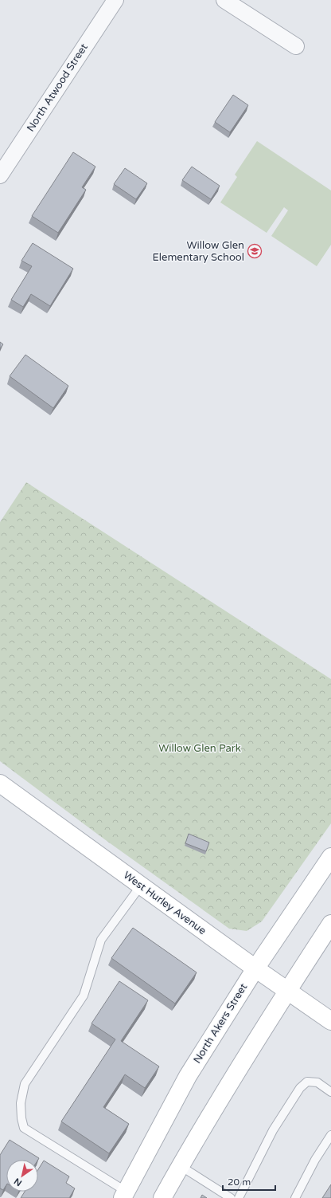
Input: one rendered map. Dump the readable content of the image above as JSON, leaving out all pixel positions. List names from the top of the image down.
{
  "streets": {
    "main road": ["West Hurley Avenue", "North Akers Street"],
    "street": ["North Atwood Street"]
  },
  "crossings": [
    ["West Hurley Avenue", "North Akers Street"]
  ],
  "parks": ["Willow Glen Park"],
  "places": {
    "school or university": ["Willow Glen Elementary School"]
  },
  "scale_bar": "20 m",
  "north": "bottom left"
}
